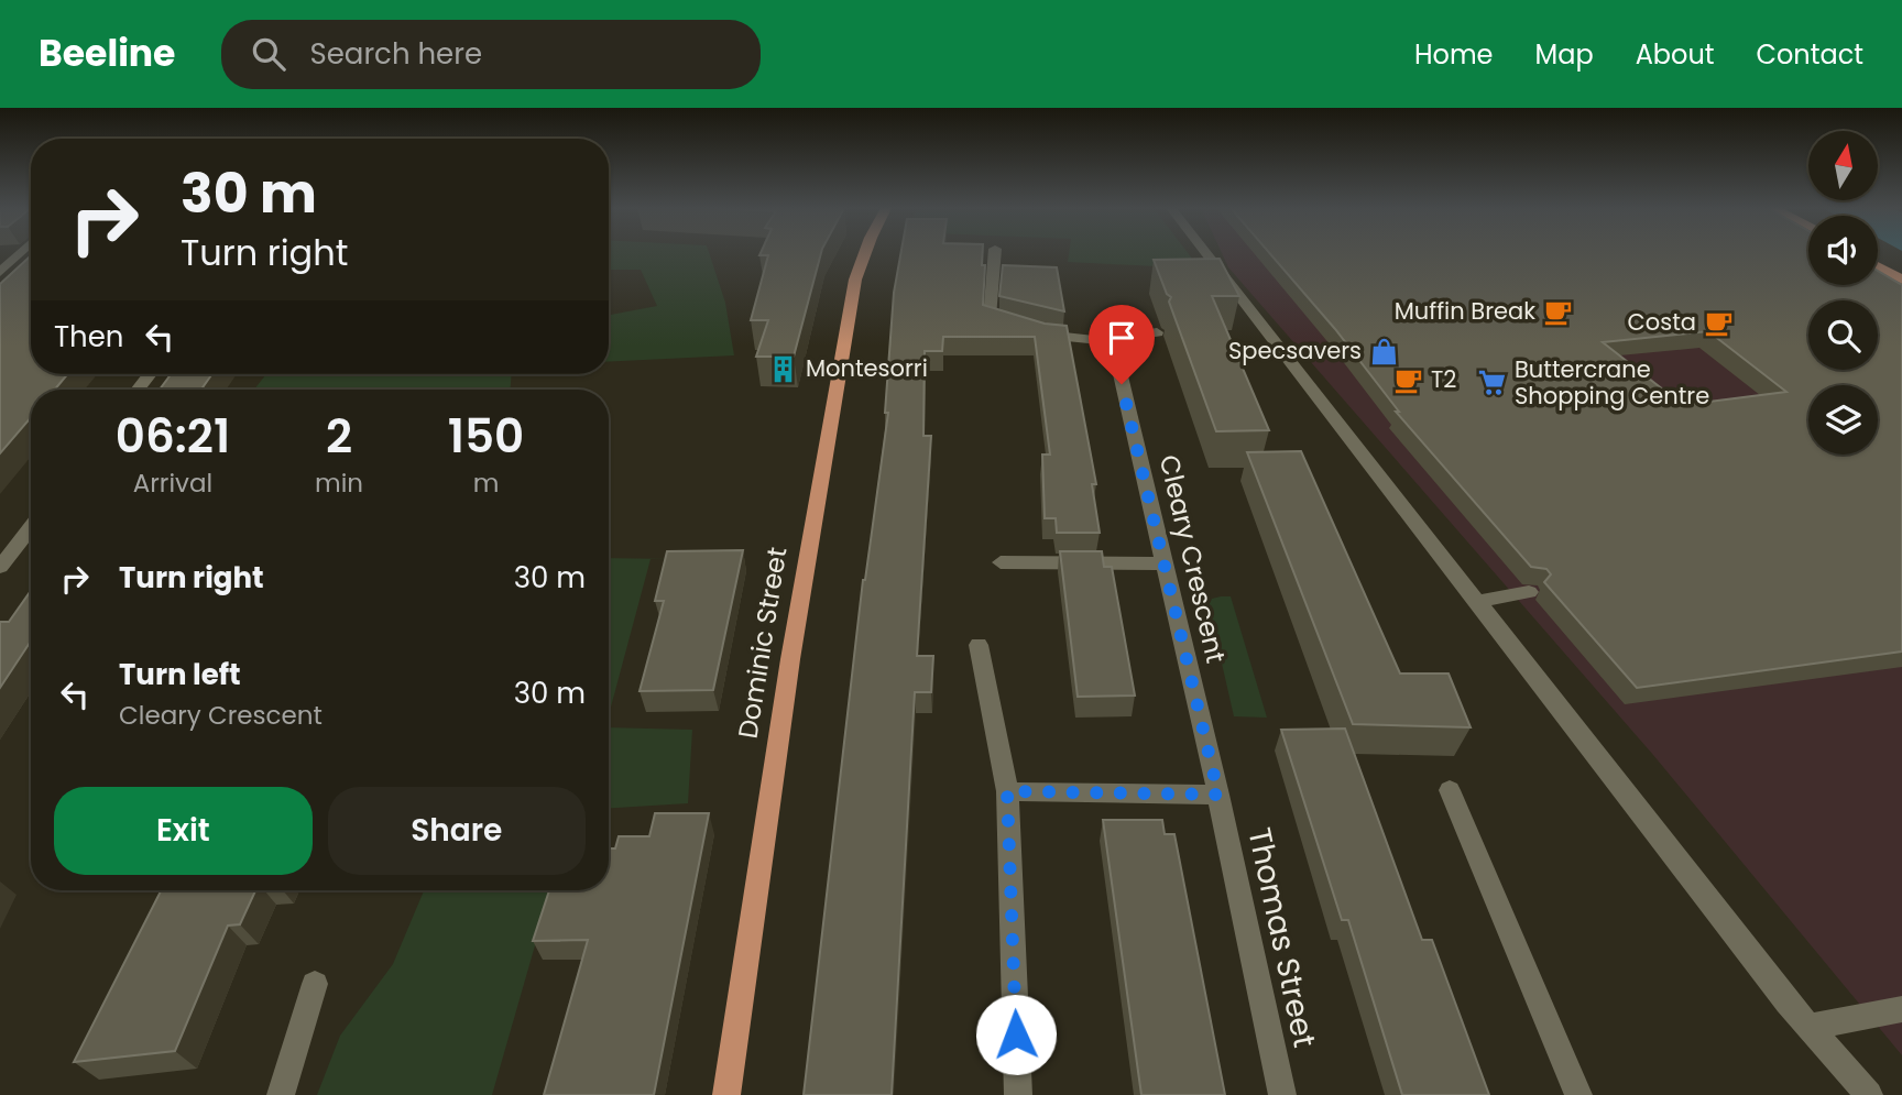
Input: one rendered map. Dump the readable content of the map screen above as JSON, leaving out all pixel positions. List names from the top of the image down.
{
  "streets": {
    "main road": ["Dominic Street"],
    "street": ["Cleary Crescent", "Thomas Street"]
  },
  "crossings": [
    ["Cleary Crescent", "Thomas Street"]
  ],
  "places": {
    "cafe": ["Muffin Break", "Costa", "T2"],
    "shop": ["Specsavers"],
    "building": ["Montesorri"],
    "supermarket": ["Buttercrane Shopping Centre"]
  },
  "north": "top",
  "page": {
    "header": "Beeline",
    "search": "Search here",
    "nav": [
      "Home",
      "Map",
      "About",
      "Contact"
    ],
    "turn": ["30 m", "Turn right"],
    "then": "Then",
    "eta": [
      "06:21",
      "Arrival",
      "2",
      "min",
      "150",
      "m"
    ],
    "list": [
      {
        "name": "Turn right",
        "value": "30 m"
      },
      {
        "name": "Turn left",
        "note": "Cleary Crescent",
        "value": "30 m"
      }
    ],
    "buttons": ["Exit", "Share"]
  }
}
